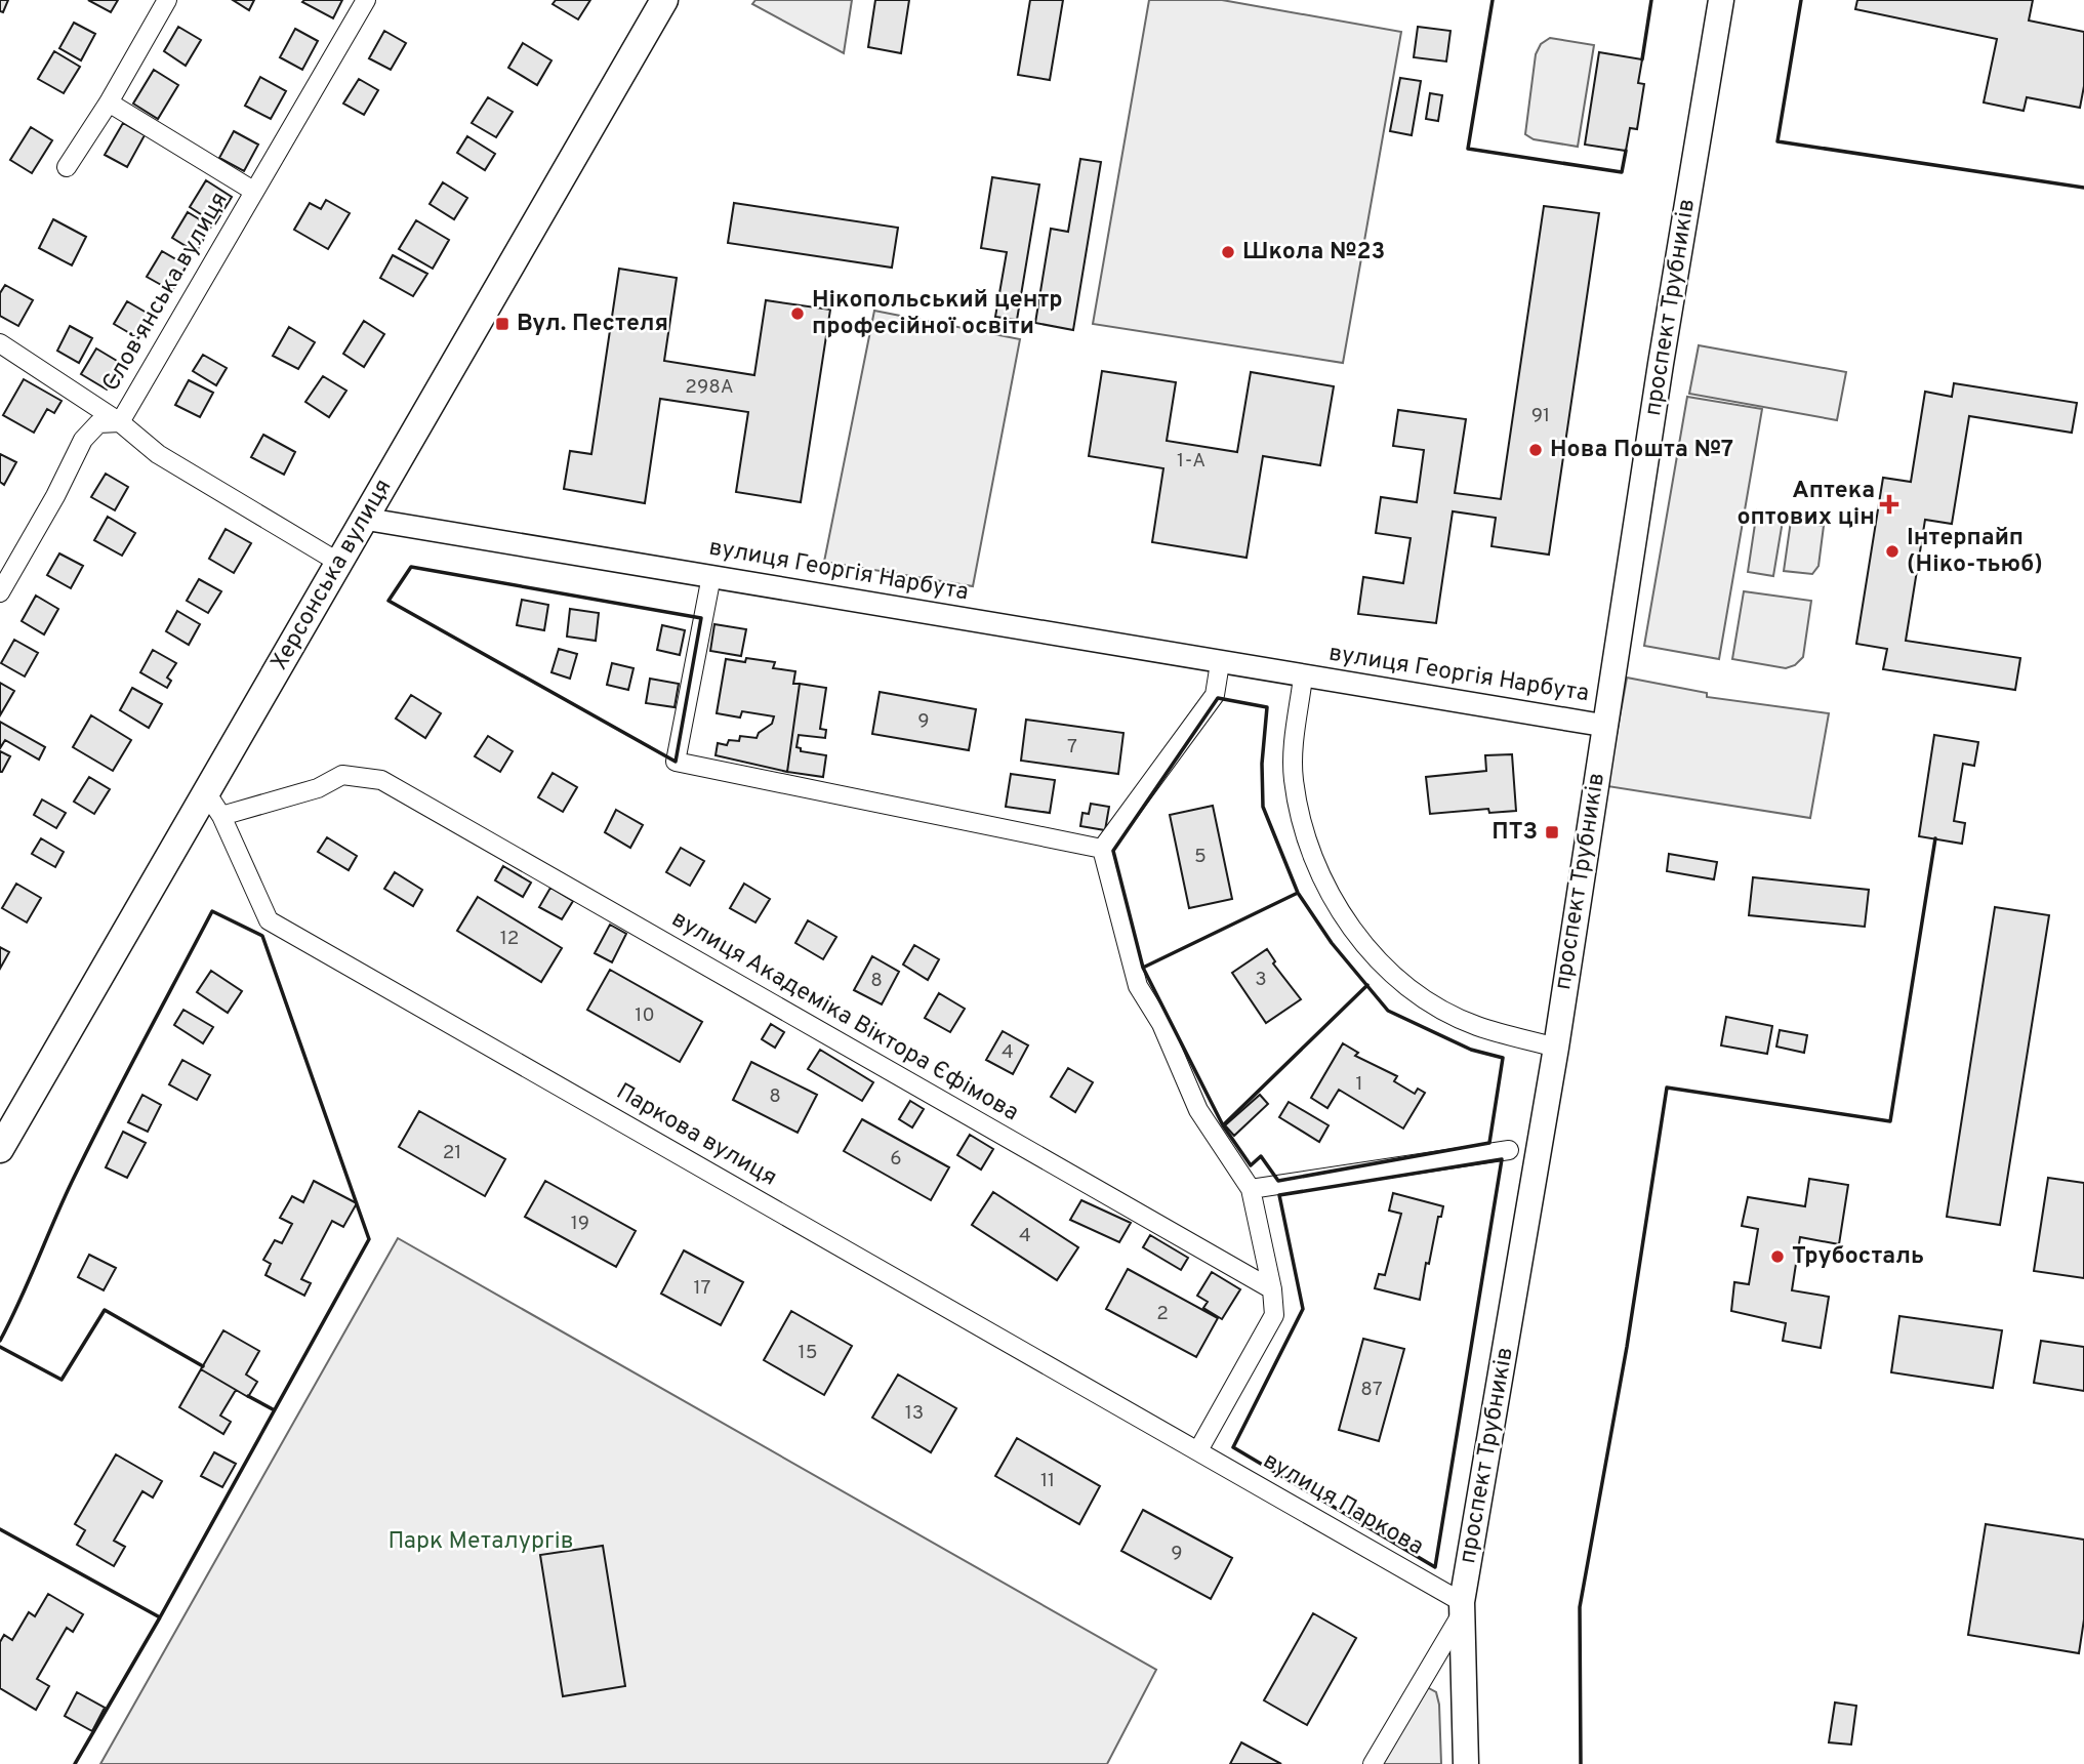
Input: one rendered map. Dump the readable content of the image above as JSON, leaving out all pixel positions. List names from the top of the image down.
{
  "streets": {
    "main road": ["проспект Трубників", "Херсонська вулиця"],
    "street": [
      "Словʼянська вулиця",
      "вулиця Георгія Нарбута",
      "вулиця Академіка Віктора Єфімова",
      "Паркова вулиця",
      "вулиця Паркова"
    ]
  },
  "crossings": [
    ["проспект Трубників", "вулиця Георгія Нарбута"],
    ["проспект Трубників", "вулиця Паркова"],
    ["вулиця Георгія Нарбута", "Херсонська вулиця"],
    ["Херсонська вулиця", "Паркова вулиця"],
    ["вулиця Академіка Віктора Єфімова", "Паркова вулиця"],
    ["Паркова вулиця", "вулиця Паркова"]
  ],
  "parks": ["Парк Металургів"],
  "places": {
    "other": [
      "Школа №23",
      "Нікопольський центр професійної освіти",
      "Нова Пошта №7",
      "Інтерпайп (Ніко-тьюб)",
      "Трубосталь"
    ],
    "transit": ["Вул. Пестеля", "ПТЗ"],
    "health": ["Аптека оптових цін"]
  },
  "house_numbers": [
    "298А",
    "91",
    "1-А",
    "9",
    "7",
    "5",
    "12",
    "3",
    "8",
    "10",
    "4",
    "1",
    "8",
    "21",
    "6",
    "19",
    "4",
    "17",
    "2",
    "15",
    "87",
    "13",
    "11",
    "9"
  ]
}
